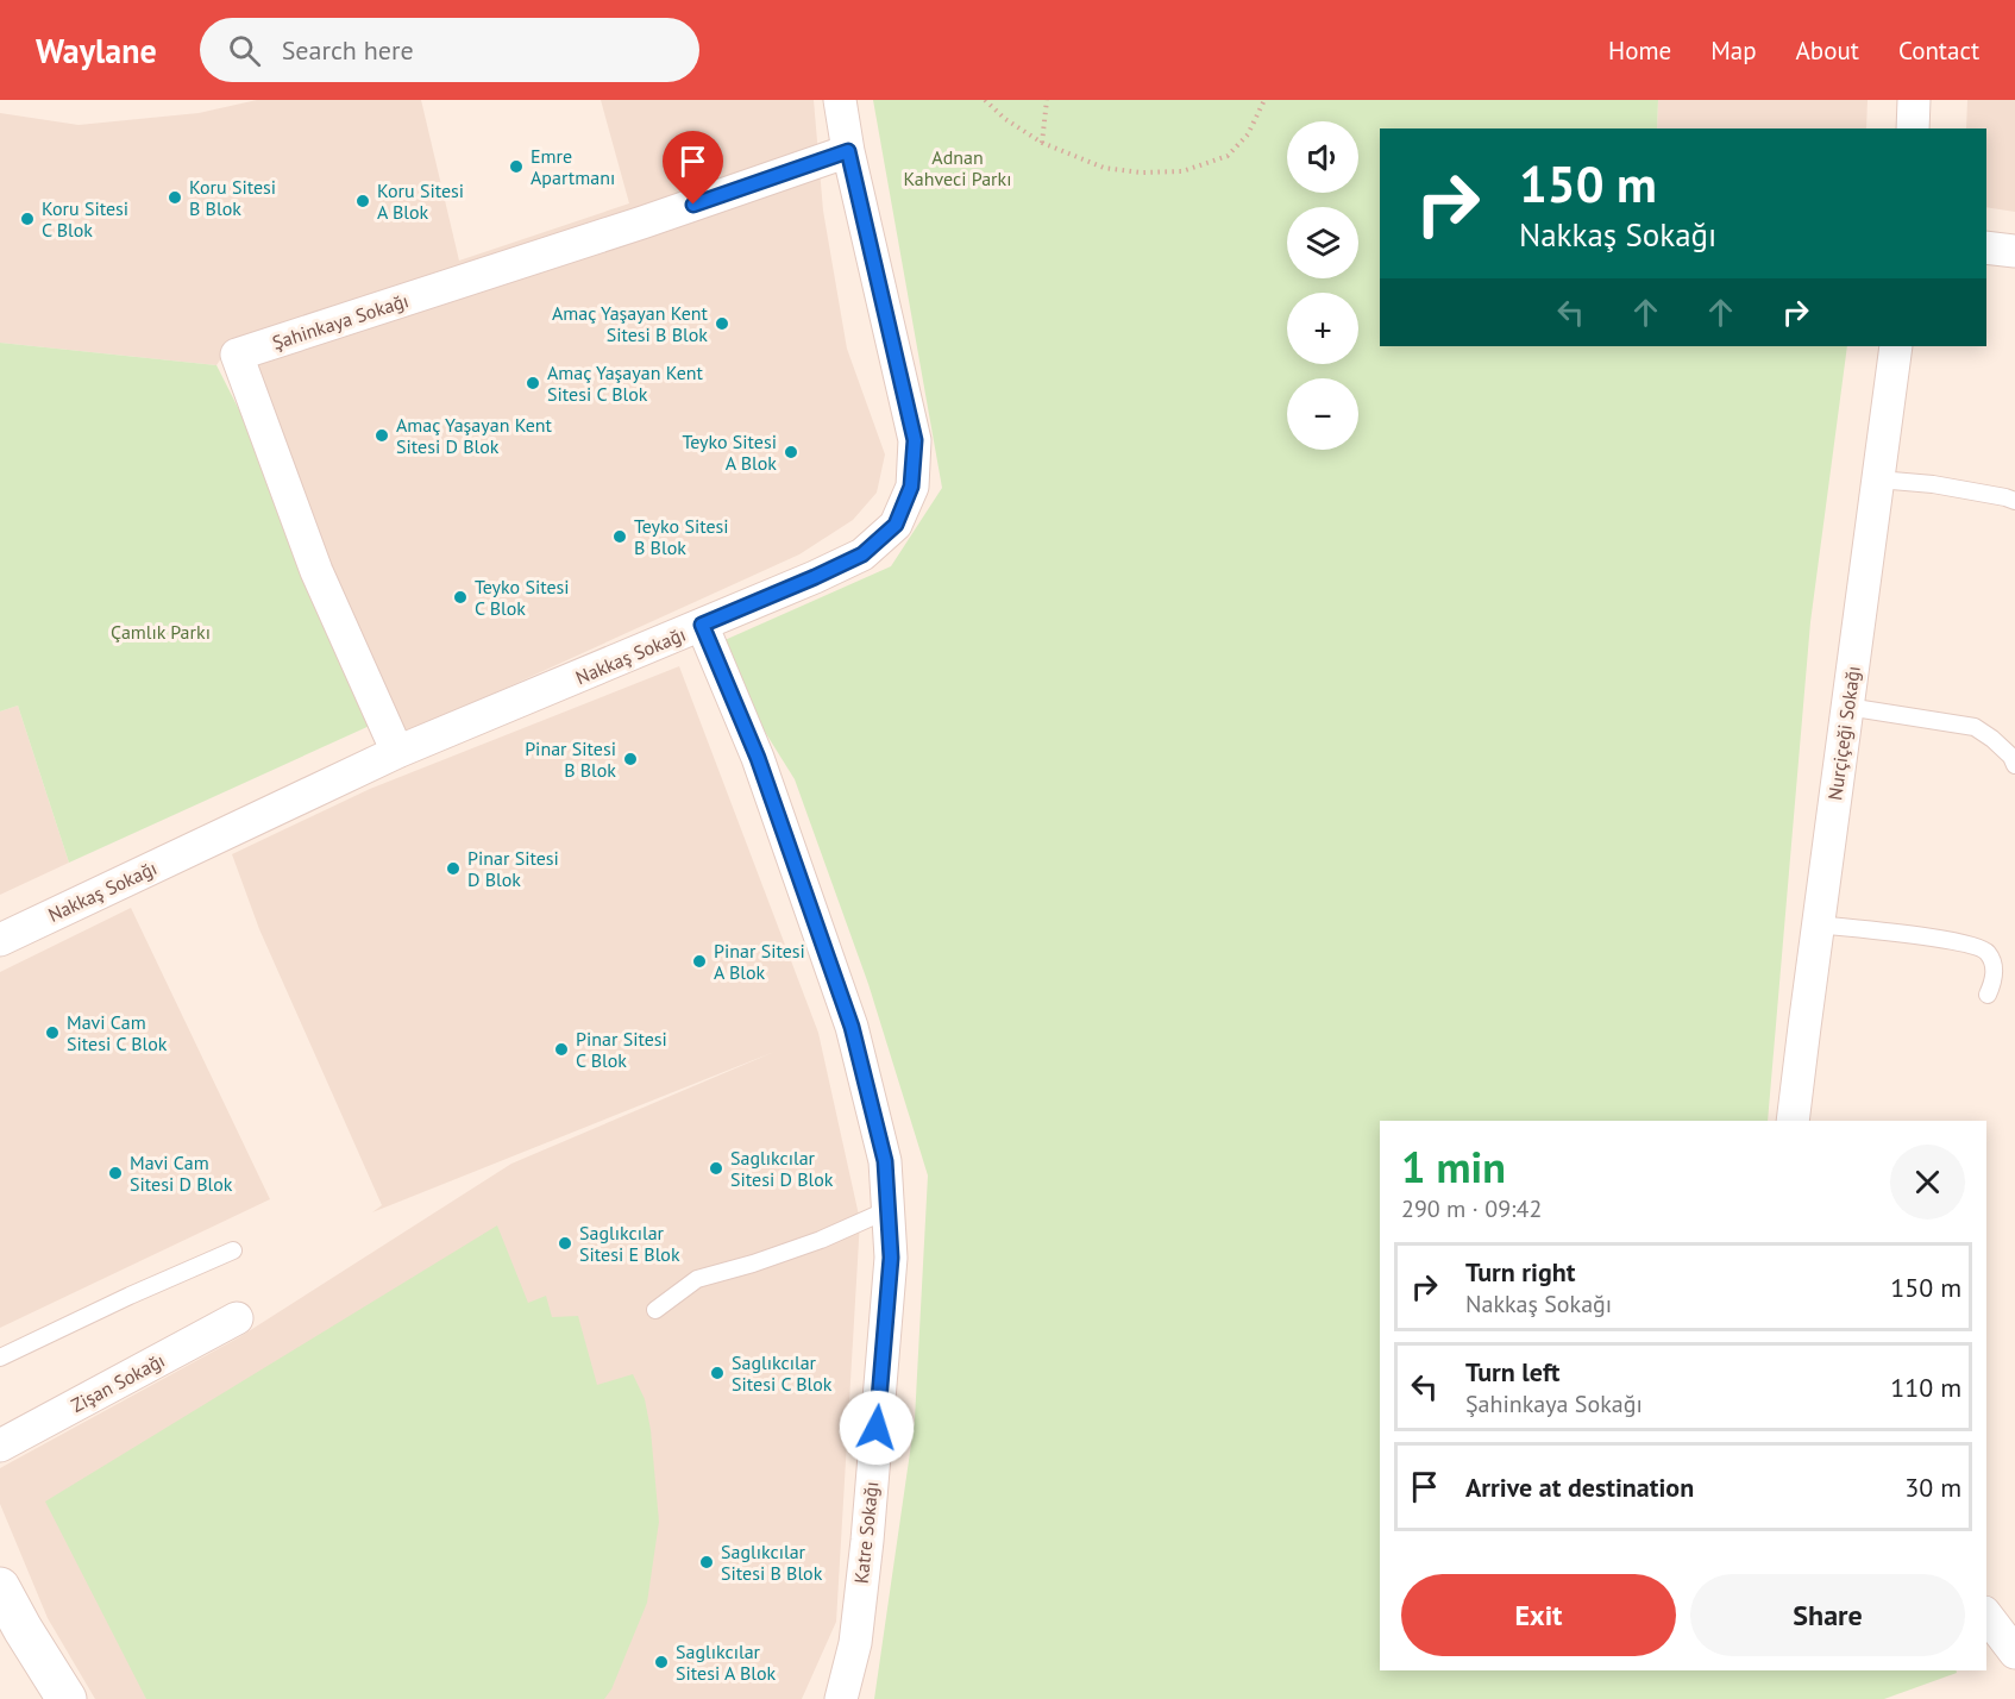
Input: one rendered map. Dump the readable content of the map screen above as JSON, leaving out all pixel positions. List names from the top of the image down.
{
  "streets": {
    "street": [
      "Şahinkaya Sokağı",
      "Nakkaş Sokağı",
      "Nurçiçeği Sokağı",
      "Zişan Sokağı",
      "Katre Sokağı"
    ]
  },
  "crossings": [
    ["Şahinkaya Sokağı", "Nakkaş Sokağı"],
    ["Nakkaş Sokağı", "Katre Sokağı"]
  ],
  "parks": ["Adnan Kahveci Parkı", "Çamlık Parkı"],
  "places": [
    "Emre Apartmanı",
    "Koru Sitesi B Blok",
    "Koru Sitesi A Blok",
    "Koru Sitesi C Blok",
    "Amaç Yaşayan Kent Sitesi B Blok",
    "Amaç Yaşayan Kent Sitesi C Blok",
    "Amaç Yaşayan Kent Sitesi D Blok",
    "Teyko Sitesi A Blok",
    "Teyko Sitesi B Blok",
    "Teyko Sitesi C Blok",
    "Pinar Sitesi B Blok",
    "Pinar Sitesi D Blok",
    "Pinar Sitesi A Blok",
    "Mavi Cam Sitesi C Blok",
    "Pinar Sitesi C Blok",
    "Saglıkcılar Sitesi D Blok",
    "Mavi Cam Sitesi D Blok",
    "Saglıkcılar Sitesi E Blok",
    "Saglıkcılar Sitesi C Blok",
    "Saglıkcılar Sitesi B Blok",
    "Saglıkcılar Sitesi A Blok"
  ],
  "page": {
    "header": "Waylane",
    "search": "Search here",
    "nav": [
      "Home",
      "Map",
      "About",
      "Contact"
    ],
    "map_buttons": ["+", "−"],
    "turn": ["150 m", "Nakkaş Sokağı"],
    "heading": ["1 min", "290 m · 09:42"],
    "list": [
      {
        "name": "Turn right",
        "note": "Nakkaş Sokağı",
        "value": "150 m"
      },
      {
        "name": "Turn left",
        "note": "Şahinkaya Sokağı",
        "value": "110 m"
      },
      {
        "name": "Arrive at destination",
        "value": "30 m"
      }
    ],
    "buttons": ["Exit", "Share"]
  }
}
